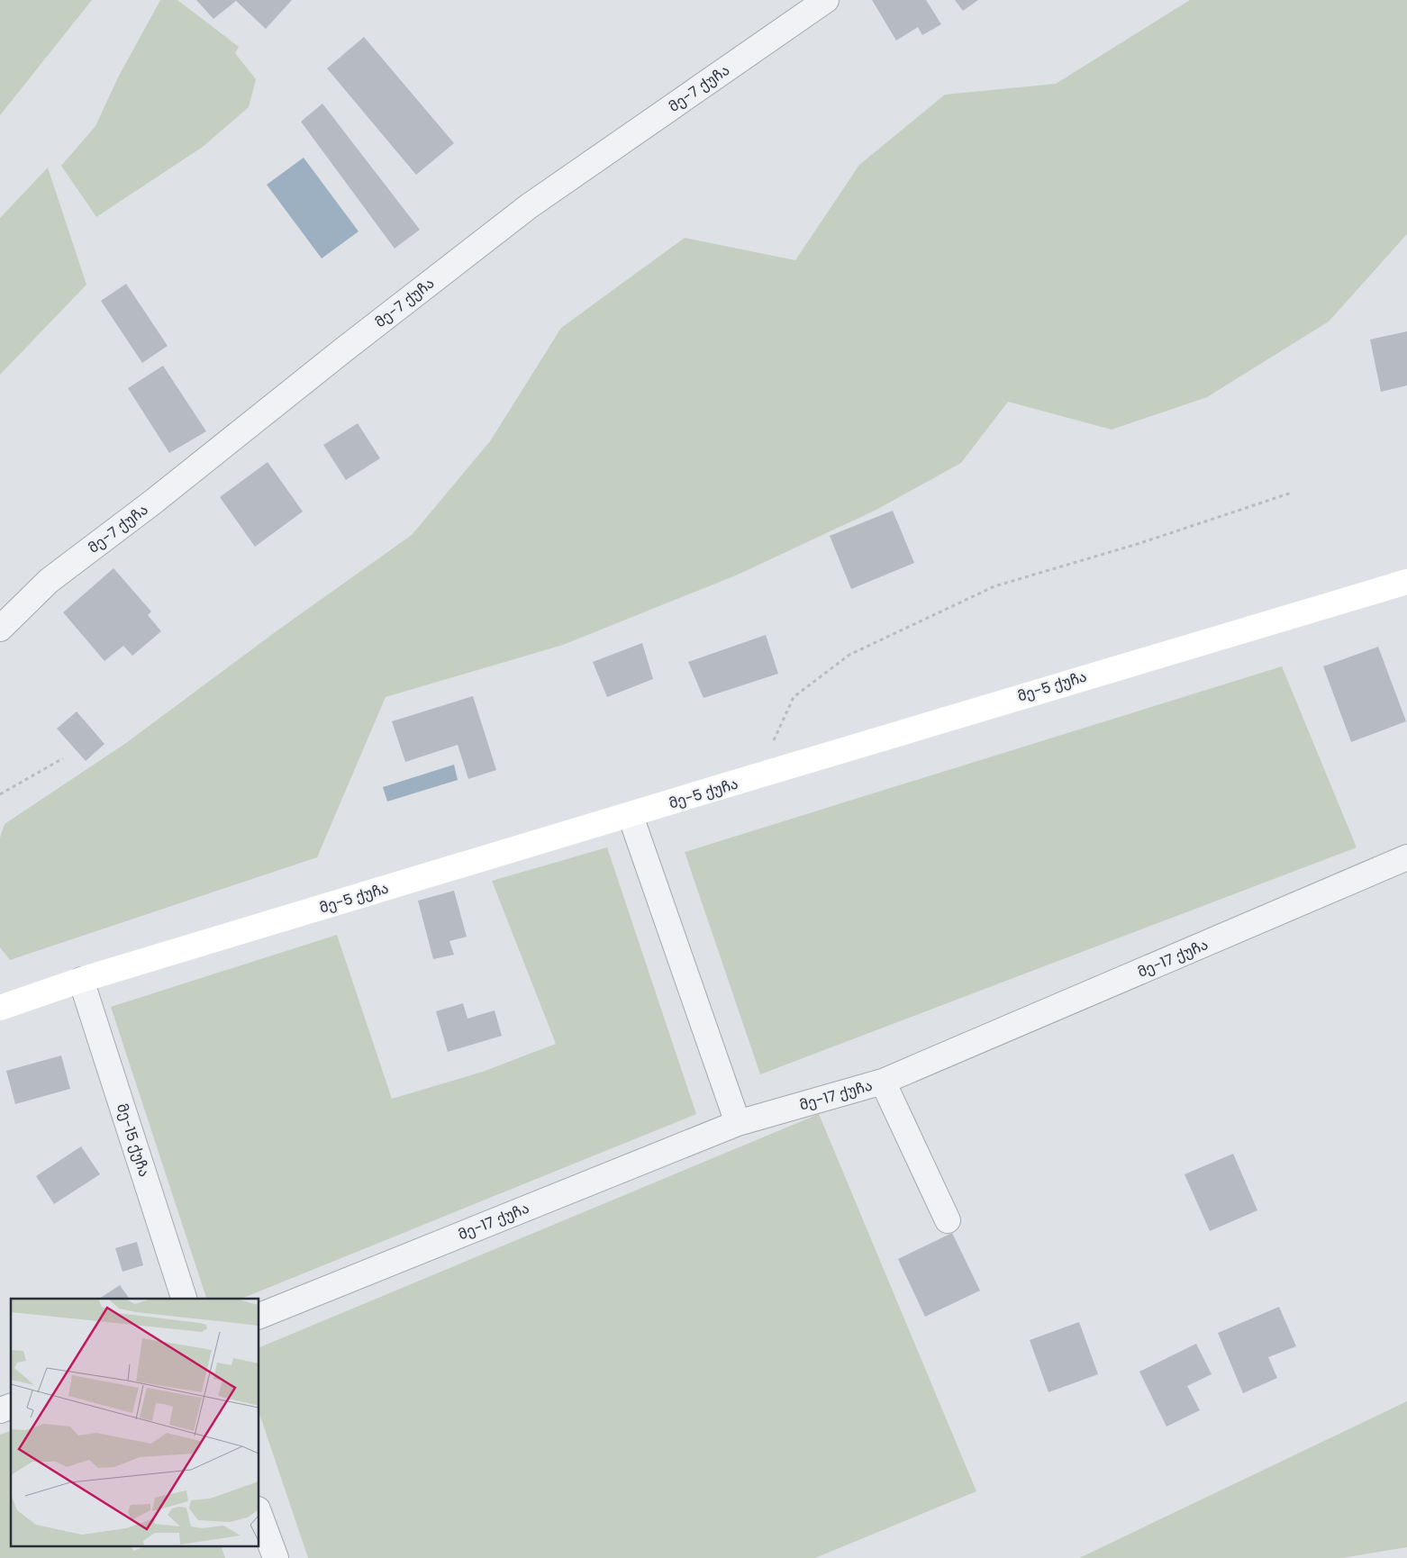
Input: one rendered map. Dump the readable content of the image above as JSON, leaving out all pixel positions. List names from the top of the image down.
{
  "streets": {
    "street": [
      "მე-7 ქუჩა",
      "მე-5 ქუჩა",
      "მე-17 ქუჩა",
      "მე-15 ქუჩა"
    ]
  },
  "crossings": [
    ["მე-5 ქუჩა", "მე-15 ქუჩა"]
  ]
}
